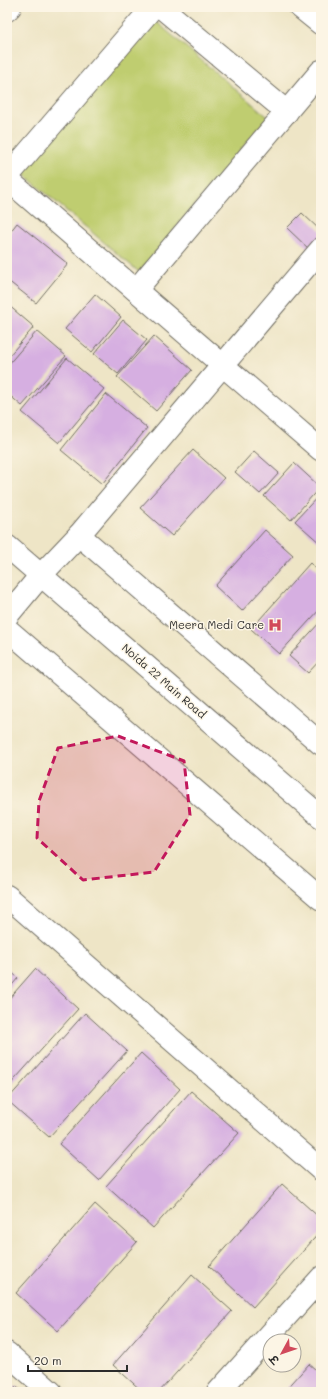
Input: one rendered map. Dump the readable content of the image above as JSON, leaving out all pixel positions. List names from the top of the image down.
{
  "streets": {
    "street": ["Noida 22 Main Road"]
  },
  "places": {
    "hospital": ["Meera Medi Care"]
  },
  "scale_bar": "20 m",
  "north": "bottom left"
}
